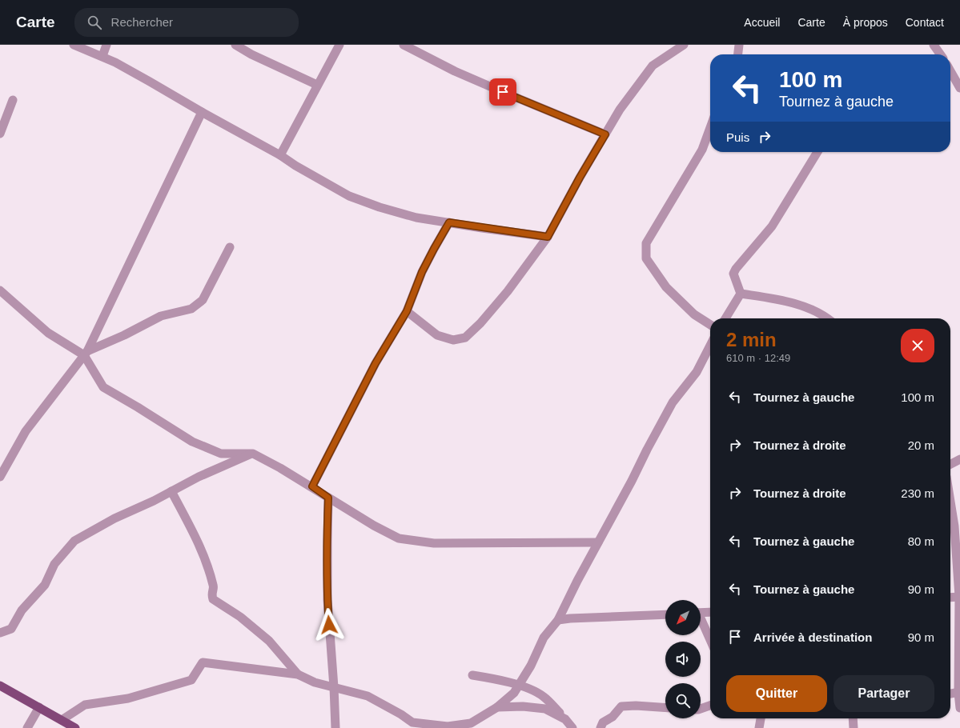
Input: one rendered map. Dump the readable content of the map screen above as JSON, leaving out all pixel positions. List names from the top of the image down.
{
  "north": "bottom left",
  "page": {
    "header": "Carte",
    "search": "Rechercher",
    "nav": [
      "Accueil",
      "Carte",
      "À propos",
      "Contact"
    ],
    "turn": ["100 m", "Tournez à gauche"],
    "then": "Puis",
    "heading": ["2 min", "610 m · 12:49"],
    "list": [
      {
        "name": "Tournez à gauche",
        "value": "100 m"
      },
      {
        "name": "Tournez à droite",
        "value": "20 m"
      },
      {
        "name": "Tournez à droite",
        "value": "230 m"
      },
      {
        "name": "Tournez à gauche",
        "value": "80 m"
      },
      {
        "name": "Tournez à gauche",
        "value": "90 m"
      },
      {
        "name": "Arrivée à destination",
        "value": "90 m"
      }
    ],
    "buttons": ["Quitter", "Partager"]
  }
}
